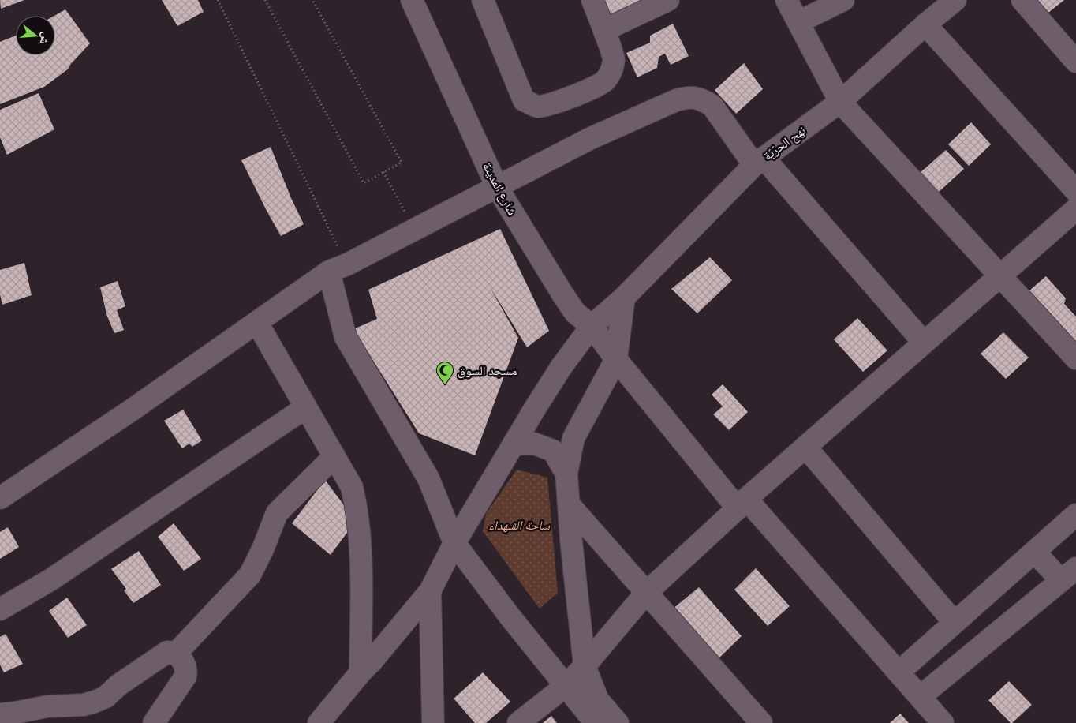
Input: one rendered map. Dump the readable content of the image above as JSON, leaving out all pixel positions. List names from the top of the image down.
{
  "streets": {
    "street": ["نهج الحرّيّة", "شارع المدينة"]
  },
  "crossings": [
    ["نهج الحرّيّة", "شارع المدينة"]
  ],
  "parks": ["ساحة الشهداء"],
  "places": {
    "mosque": ["مسجد السوق"]
  },
  "north": "right"
}
